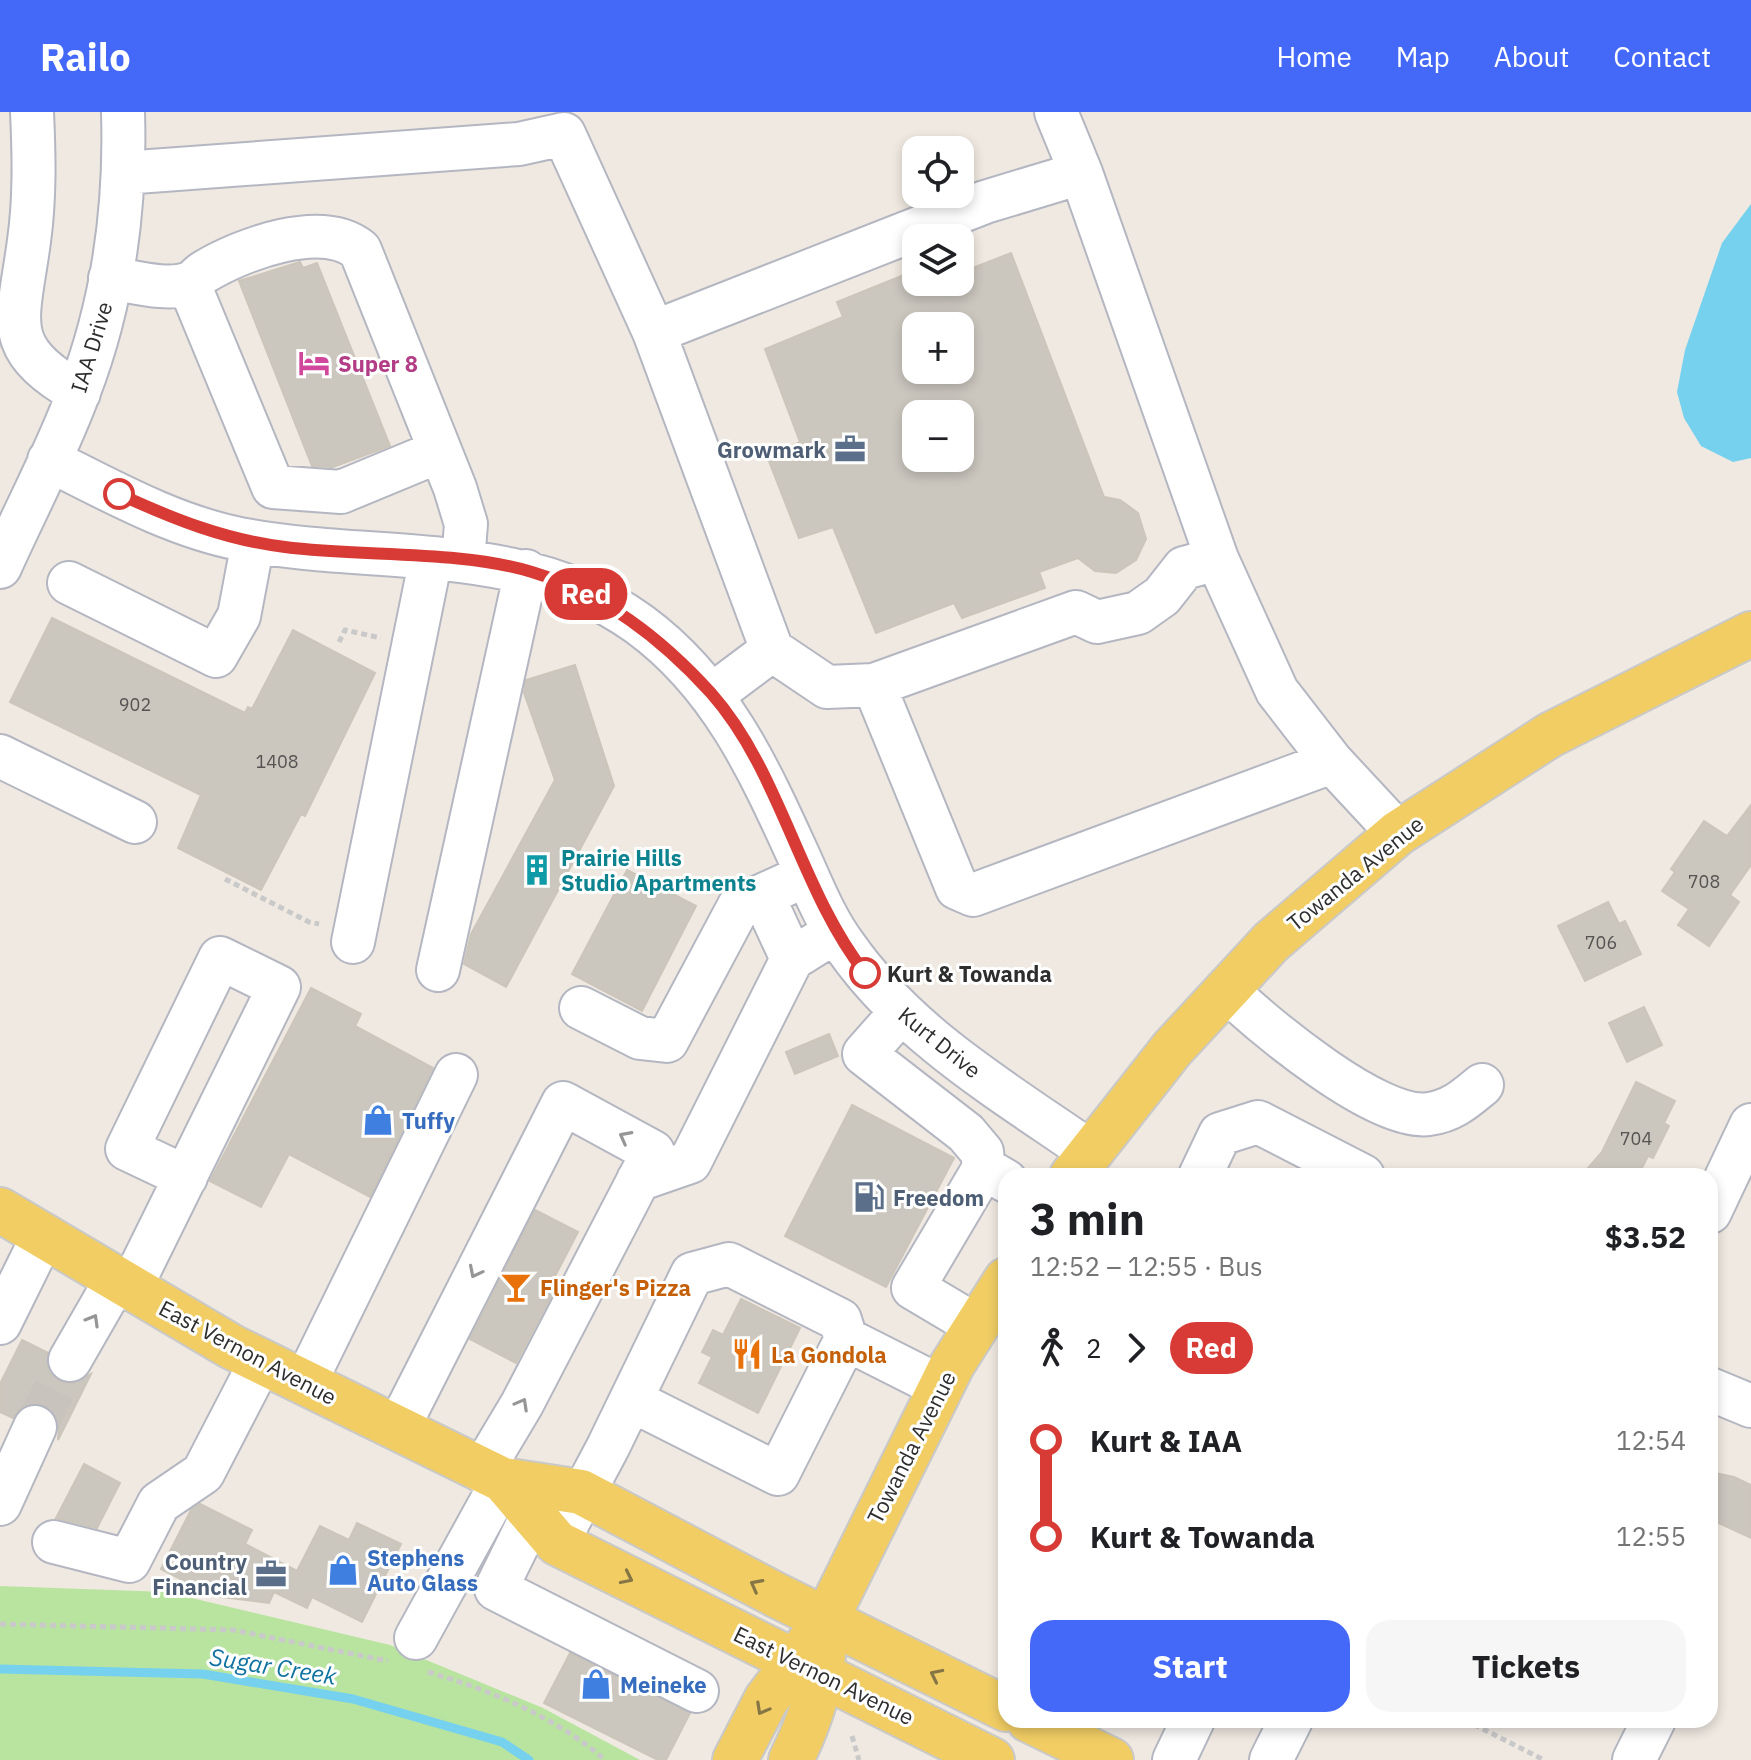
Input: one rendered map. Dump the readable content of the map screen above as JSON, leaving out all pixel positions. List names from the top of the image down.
{
  "streets": {
    "main road": ["Towanda Avenue", "East Vernon Avenue"],
    "street": ["IAA Drive", "Kurt Drive"]
  },
  "crossings": [
    ["IAA Drive", "Kurt Drive"],
    ["Towanda Avenue", "Kurt Drive"],
    ["Towanda Avenue", "East Vernon Avenue"]
  ],
  "water": ["Sugar Creek"],
  "places": {
    "hotel": ["Super 8"],
    "office": ["Growmark", "Country Financial"],
    "building": ["Prairie Hills Studio Apartments"],
    "other": ["Kurt & Towanda"],
    "shop": ["Tuffy", "Stephens Auto Glass", "Meineke"],
    "fuel station": ["Freedom"],
    "bar": ["Flinger's Pizza"],
    "restaurant": ["La Gondola"]
  },
  "lines": ["bus line Red"],
  "house_numbers": [
    "902",
    "1408",
    "708",
    "706",
    "704"
  ],
  "page": {
    "header": "Railo",
    "nav": [
      "Home",
      "Map",
      "About",
      "Contact"
    ],
    "on_map": "Red",
    "map_buttons": ["+", "−"],
    "heading": ["3 min", "12:52 – 12:55 · Bus", "$3.52"],
    "legs": ["2", "Red"],
    "list": [
      {
        "name": "Kurt & IAA",
        "value": "12:54"
      },
      {
        "name": "Kurt & Towanda",
        "value": "12:55"
      }
    ],
    "buttons": ["Start", "Tickets"]
  }
}
